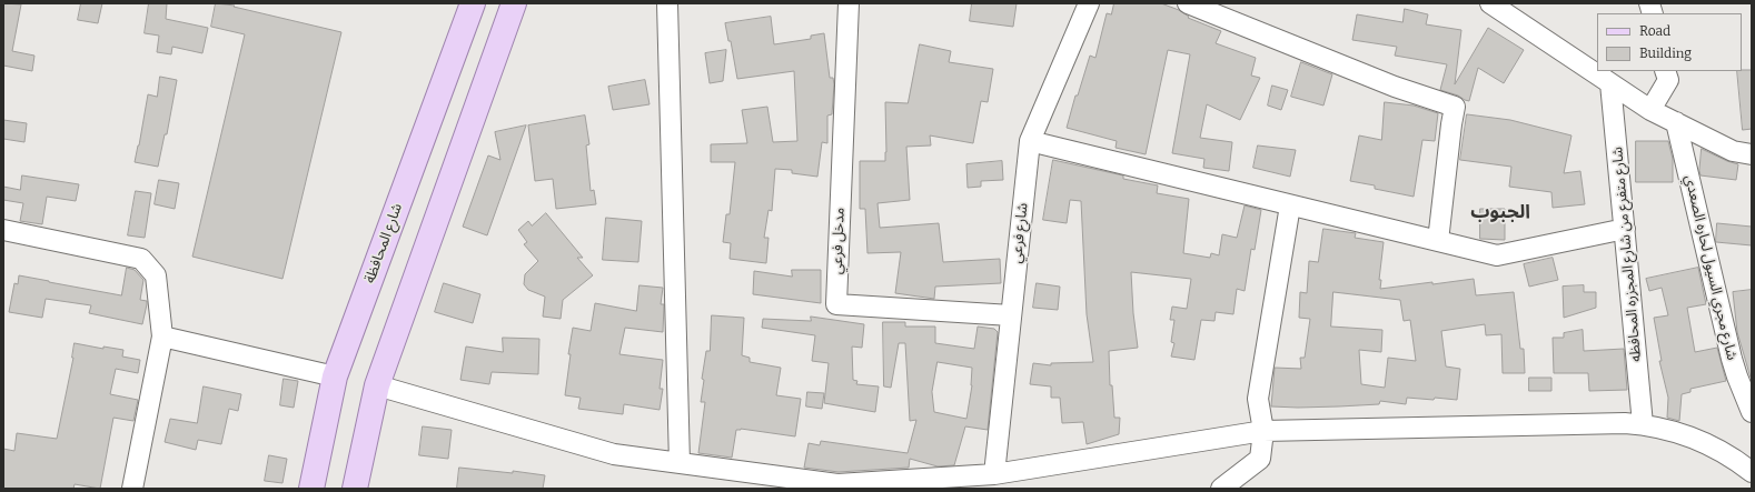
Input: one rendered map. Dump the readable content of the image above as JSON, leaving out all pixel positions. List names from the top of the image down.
{
  "streets": {
    "main road": ["شارع المحافظة"],
    "street": [
      "شارع فرعي",
      "مدخل فرعي",
      "شارع متفرع من شارع المجزره المحافظه",
      "شارع مجري السيول لحاره الصعدي"
    ]
  },
  "crossings": [
    ["شارع فرعي", "مدخل فرعي"]
  ],
  "districts": ["الجبوب"],
  "legend": ["Road", "Building"]
}
